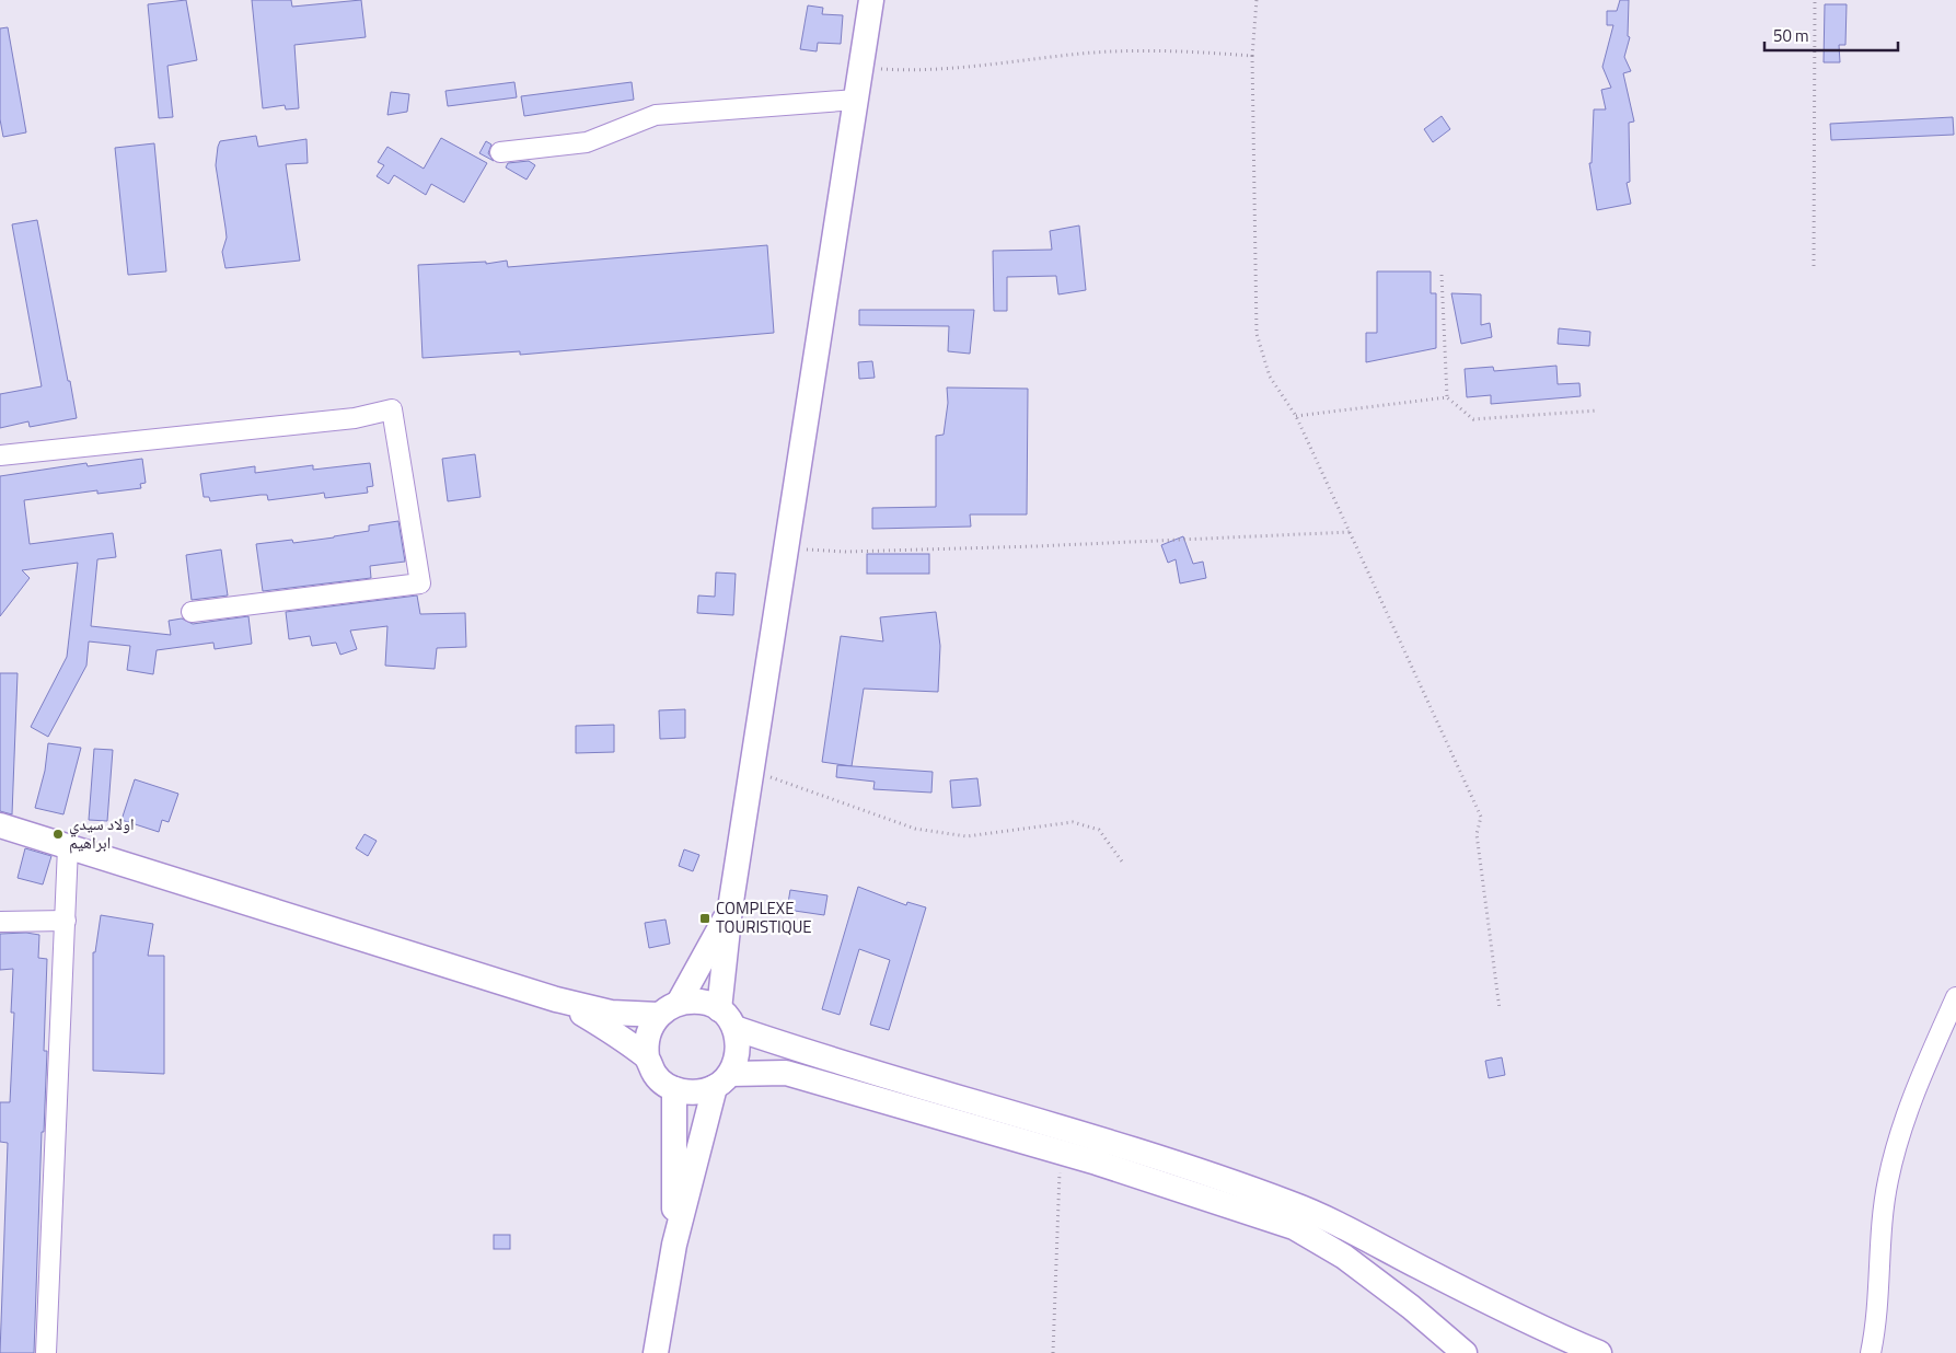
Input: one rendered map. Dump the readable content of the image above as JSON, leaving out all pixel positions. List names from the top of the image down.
{
  "places": {
    "other": ["اولاد سيدي ابراهيم"],
    "transit": ["COMPLEXE TOURISTIQUE"]
  },
  "scale_bar": "50 m"
}
